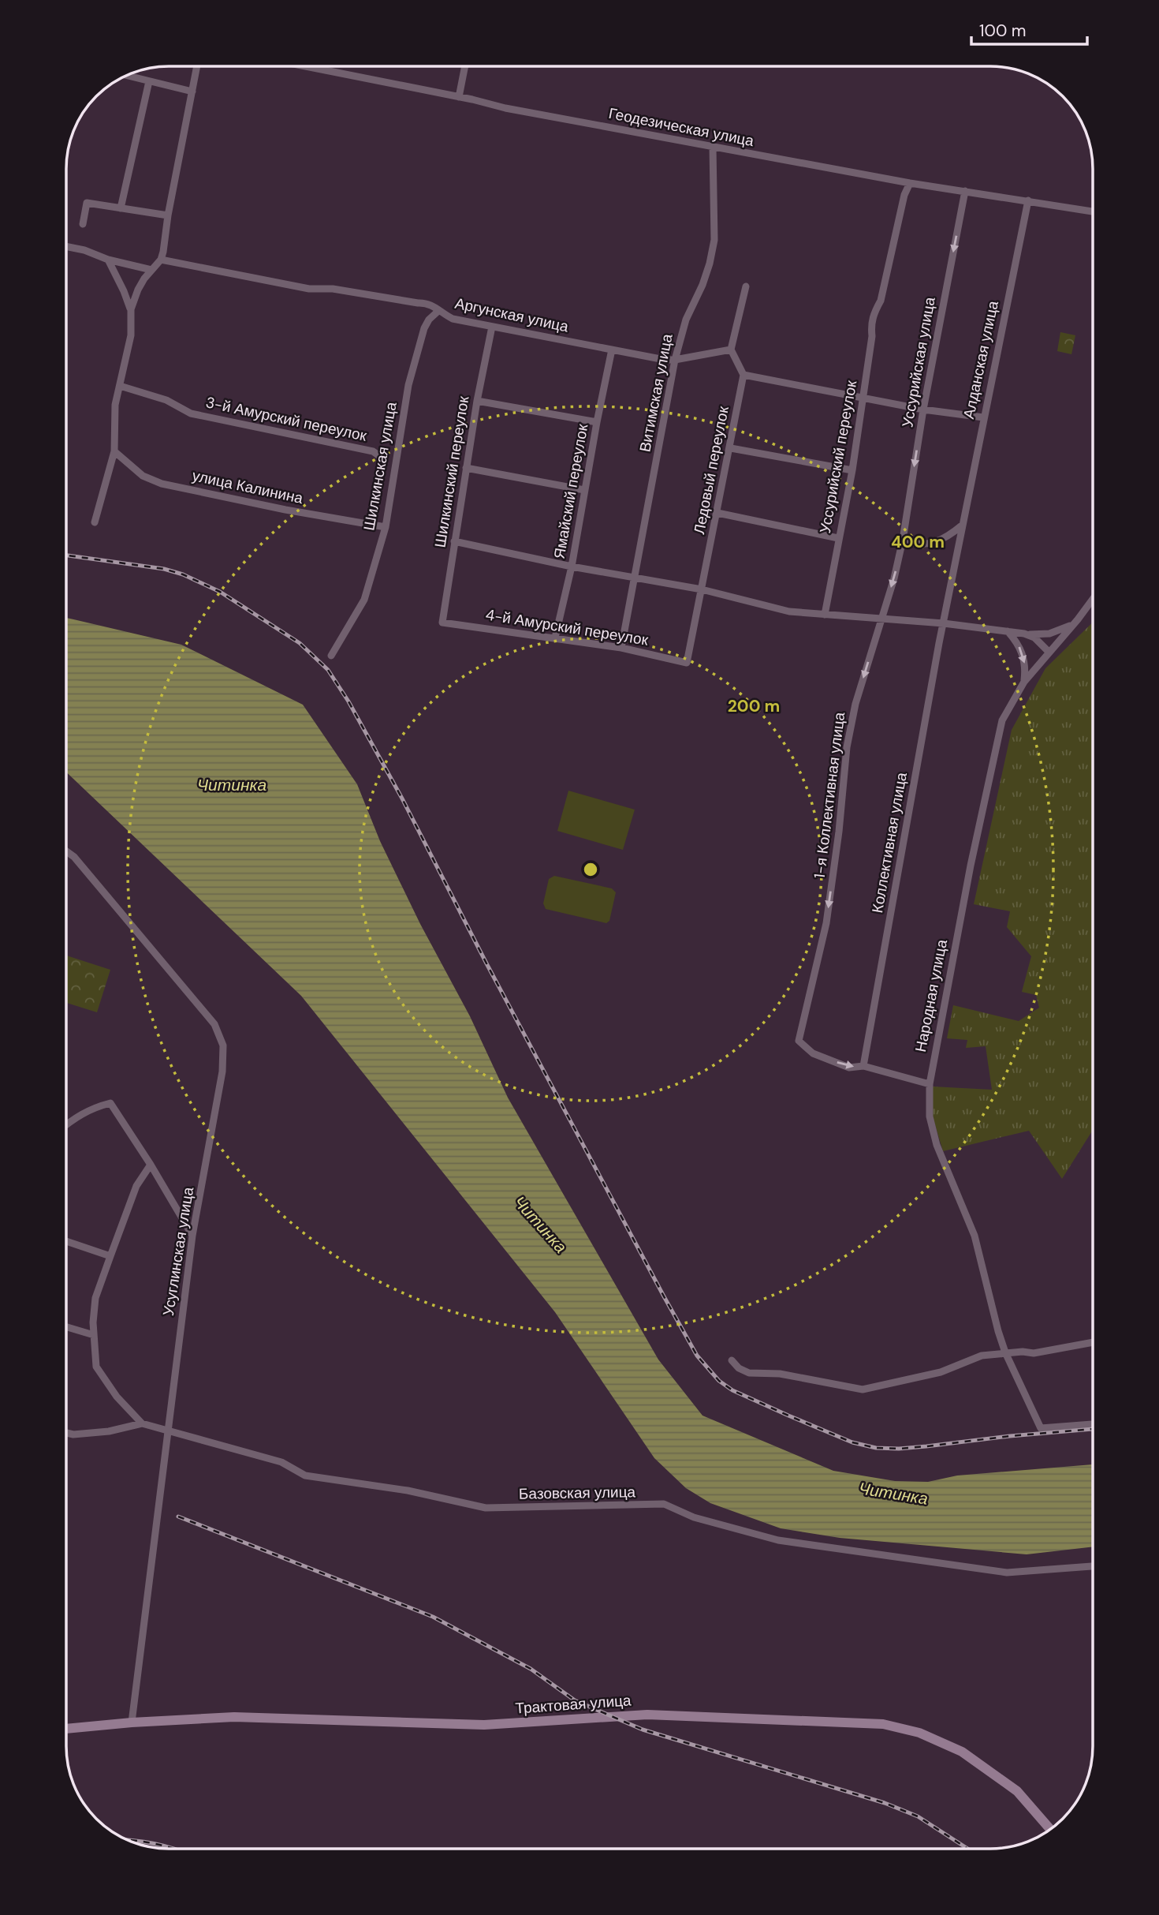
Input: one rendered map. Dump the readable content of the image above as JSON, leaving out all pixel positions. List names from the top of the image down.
{
  "streets": {
    "main road": ["Трактовая улица"],
    "street": [
      "Геодезическая улица",
      "Аргунская улица",
      "Алданская улица",
      "Уссурийская улица",
      "Витимская улица",
      "3-й Амурский переулок",
      "Уссурийский переулок",
      "Шилкинская улица",
      "Ледовый переулок",
      "Шилкинский переулок",
      "улица Калинина",
      "Ямайский переулок",
      "4-й Амурский переулок",
      "1-я Коллективная улица",
      "Коллективная улица",
      "Народная улица",
      "Усуглинская улица",
      "Базовская улица"
    ]
  },
  "crossings": [
    ["Геодезическая улица", "Алданская улица"],
    ["Геодезическая улица", "Уссурийская улица"],
    ["Геодезическая улица", "Витимская улица"],
    ["Геодезическая улица", "Уссурийский переулок"],
    ["Аргунская улица", "Витимская улица"],
    ["Аргунская улица", "Шилкинская улица"],
    ["Аргунская улица", "Шилкинский переулок"],
    ["Аргунская улица", "Ямайский переулок"],
    ["Алданская улица", "Коллективная улица"],
    ["Уссурийская улица", "1-я Коллективная улица"],
    ["Витимская улица", "4-й Амурский переулок"],
    ["3-й Амурский переулок", "улица Калинина"],
    ["Шилкинская улица", "улица Калинина"],
    ["Ледовый переулок", "4-й Амурский переулок"],
    ["Шилкинский переулок", "4-й Амурский переулок"],
    ["Ямайский переулок", "4-й Амурский переулок"],
    ["1-я Коллективная улица", "Коллективная улица"],
    ["Усуглинская улица", "Базовская улица"],
    ["Усуглинская улица", "Трактовая улица"]
  ],
  "one_way": ["Уссурийская улица", "1-я Коллективная улица"],
  "water": ["Читинка"],
  "scale_bar": "100 m",
  "rings": ["400 m", "200 m"]
}
